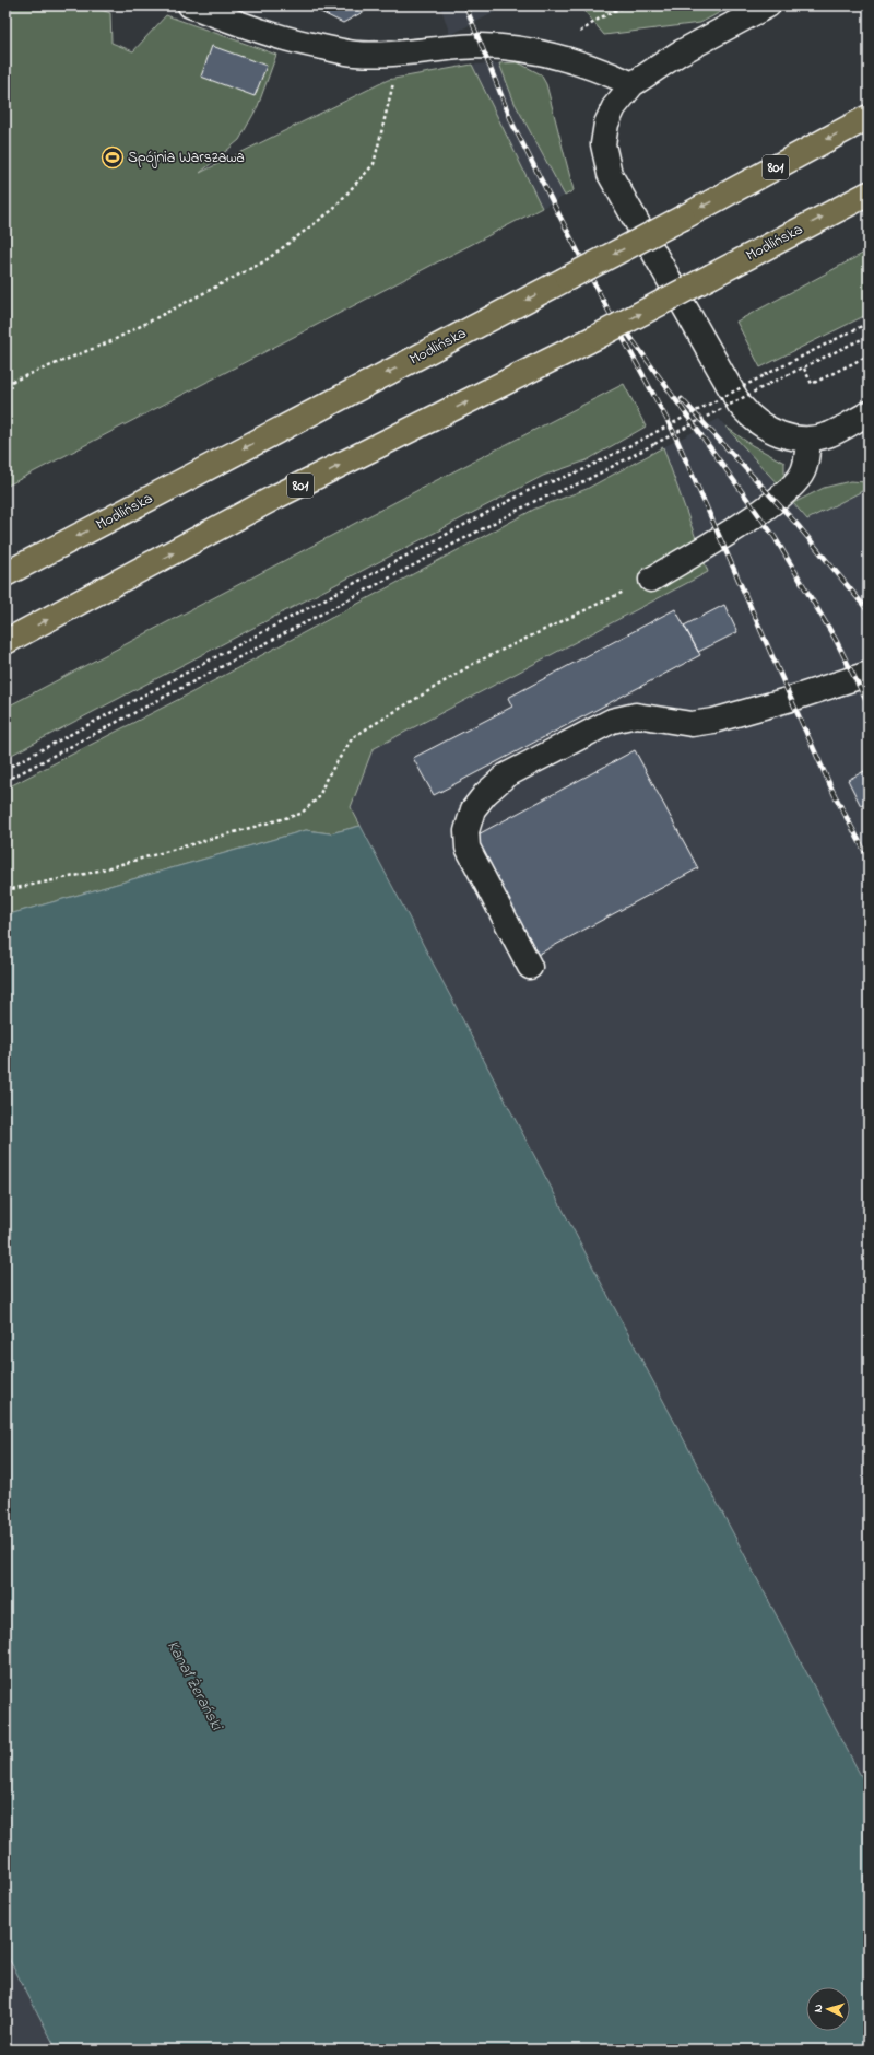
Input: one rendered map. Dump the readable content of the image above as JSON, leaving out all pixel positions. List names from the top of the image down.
{
  "streets": {
    "main road": ["801", "Modlińska"]
  },
  "water": ["Kanał Żerański"],
  "places": {
    "sports": ["Spójnia Warszawa"]
  },
  "north": "left"
}
